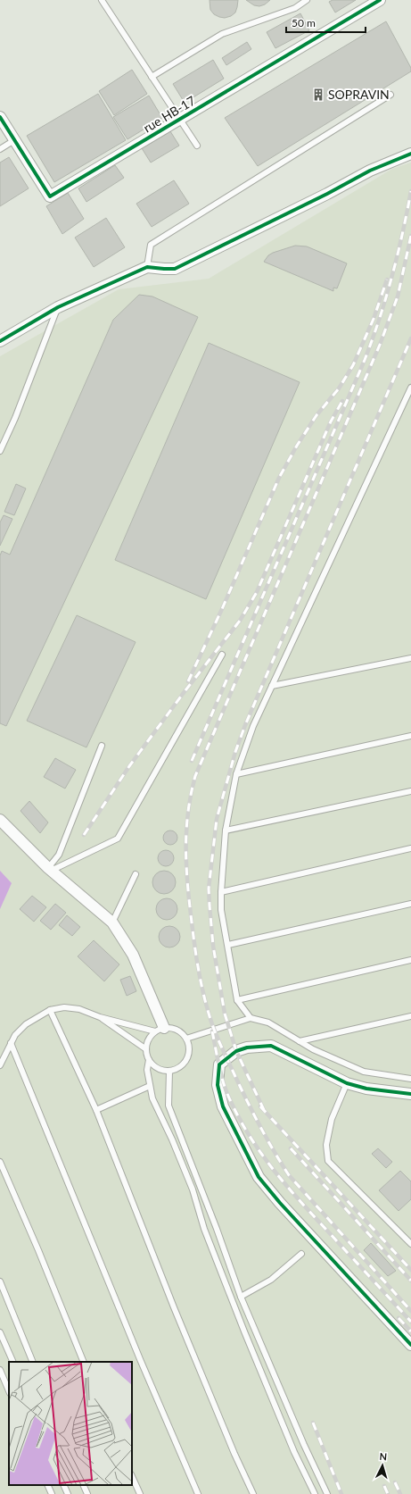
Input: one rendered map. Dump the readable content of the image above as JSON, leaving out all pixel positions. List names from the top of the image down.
{
  "streets": {
    "street": ["rue HB-17"]
  },
  "places": {
    "building": ["SOPRAVIN"]
  },
  "scale_bar": "50 m",
  "north": "top"
}
